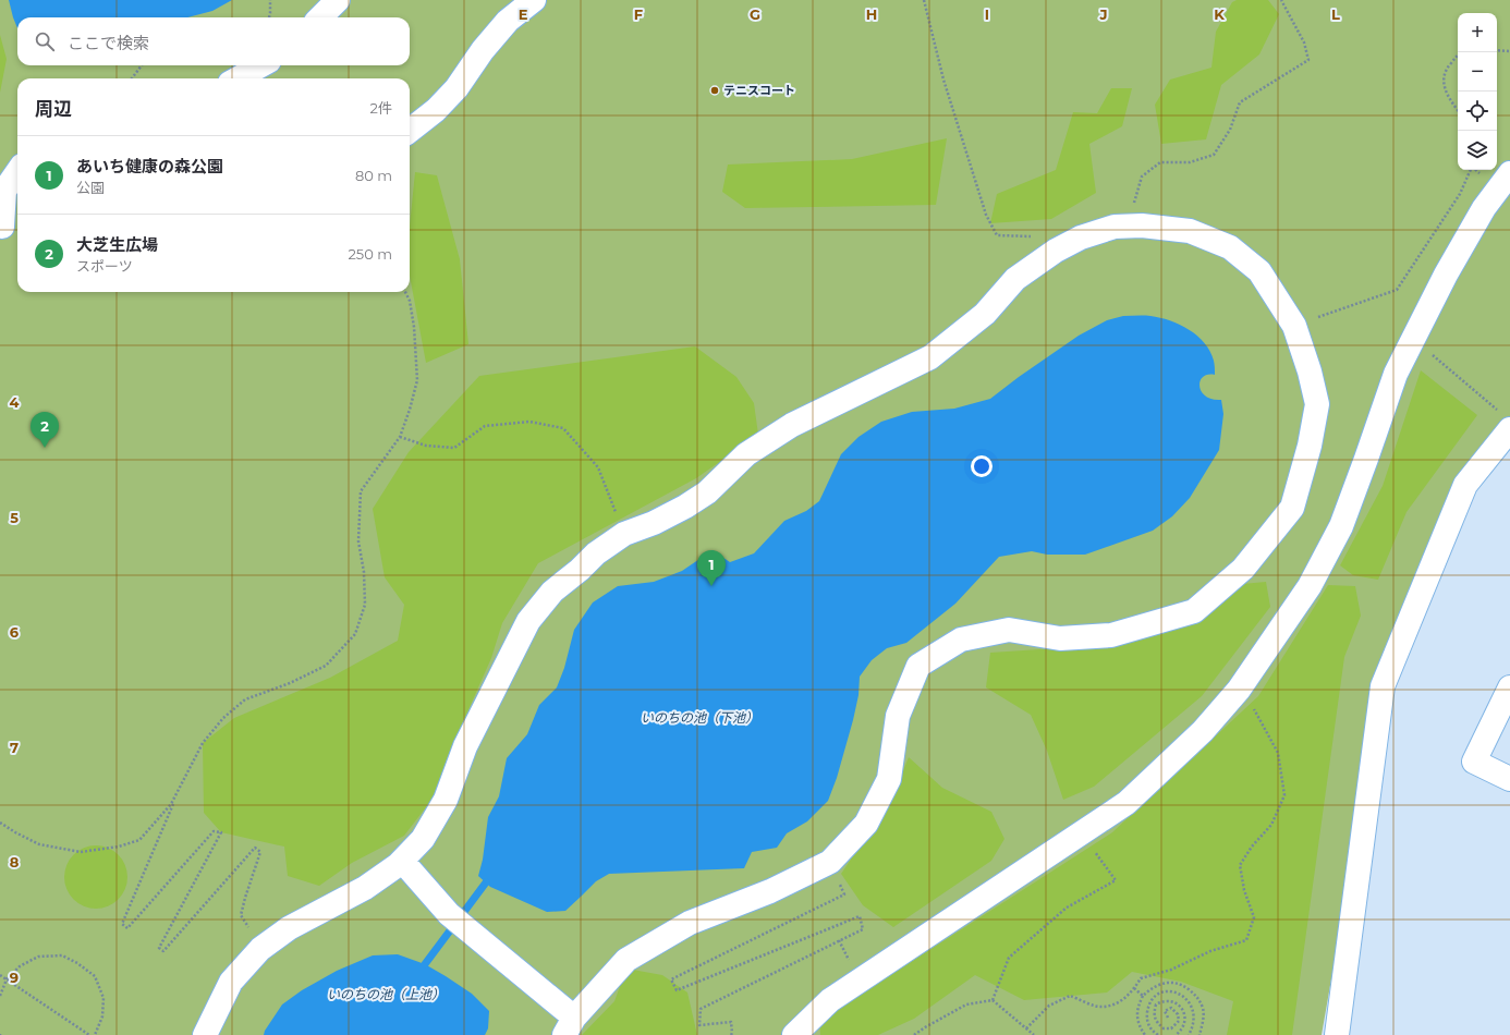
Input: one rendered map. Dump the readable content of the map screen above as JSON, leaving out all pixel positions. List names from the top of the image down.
{
  "water": ["いのちの池（下池）", "いのちの池（上池）"],
  "places": ["テニスコート"],
  "page": {
    "map_buttons": ["+", "−"],
    "search": "ここで検索",
    "heading": ["周辺", "2件"],
    "list": [
      {
        "mark": "1",
        "name": "あいち健康の森公園",
        "note": "公園",
        "value": "80 m"
      },
      {
        "mark": "2",
        "name": "大芝生広場",
        "note": "スポーツ",
        "value": "250 m"
      }
    ],
    "pins": ["2", "1"]
  },
  "grid": {
    "columns": [
      "E",
      "F",
      "G",
      "H",
      "I",
      "J",
      "K",
      "L"
    ],
    "rows": [
      "4",
      "5",
      "6",
      "7",
      "8",
      "9"
    ]
  }
}
